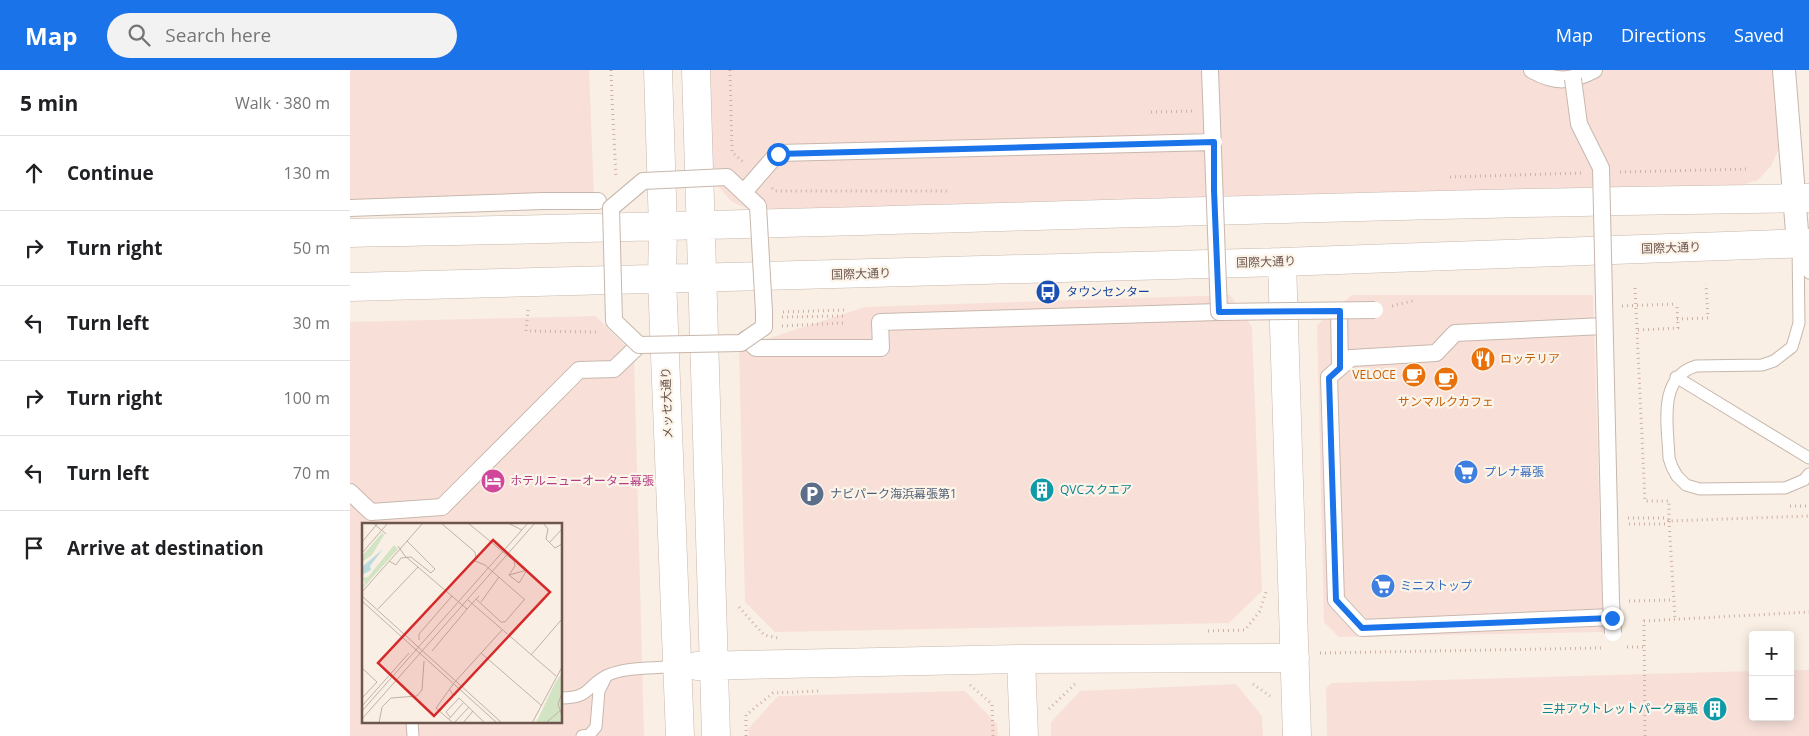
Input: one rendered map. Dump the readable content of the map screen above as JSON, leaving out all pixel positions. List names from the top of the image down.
{
  "streets": {
    "street": ["国際大通り", "メッセ大通り"]
  },
  "crossings": [
    ["国際大通り", "メッセ大通り"]
  ],
  "places": {
    "bus stop": ["タウンセンター"],
    "restaurant": ["ロッテリア"],
    "cafe": ["VELOCE", "サンマルクカフェ"],
    "supermarket": ["プレナ幕張", "ミニストップ"],
    "hotel": ["ホテルニューオータニ幕張"],
    "building": ["QVCスクエア", "三井アウトレットパーク幕張"],
    "parking": ["ナビパーク海浜幕張第1"]
  },
  "page": {
    "header": "Map",
    "search": "Search here",
    "nav": ["Map", "Directions", "Saved"],
    "heading": ["5 min", "Walk · 380 m"],
    "list": [
      ["Continue", "130 m"],
      ["Turn right", "50 m"],
      ["Turn left", "30 m"],
      ["Turn right", "100 m"],
      ["Turn left", "70 m"],
      "Arrive at destination"
    ],
    "map_buttons": ["+", "−"]
  }
}
